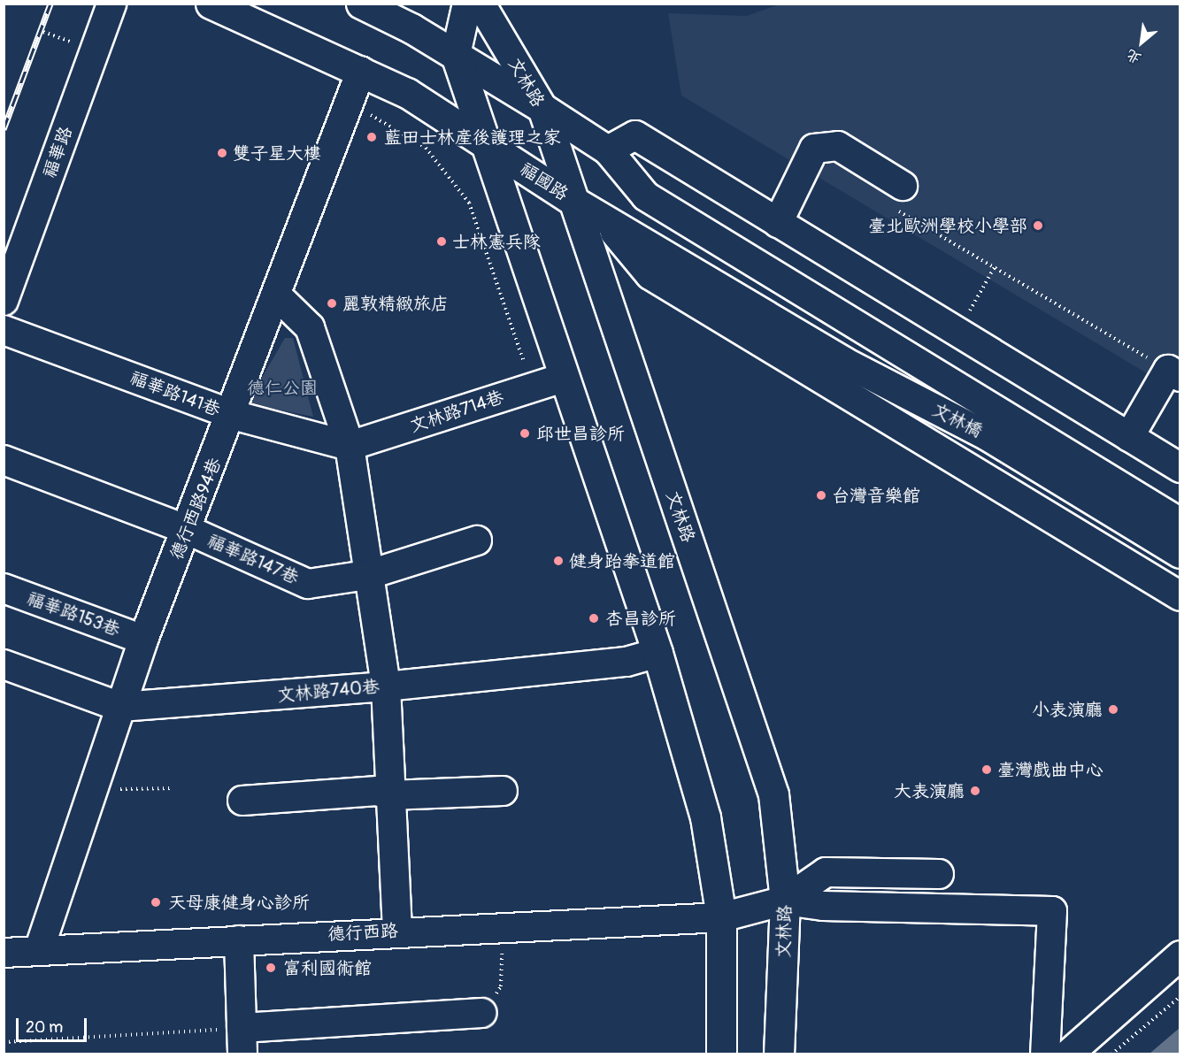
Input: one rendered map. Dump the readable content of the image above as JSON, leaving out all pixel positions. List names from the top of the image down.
{
  "streets": {
    "main road": ["文林路", "福國路"],
    "street": [
      "福華路",
      "福華路141巷",
      "文林路714巷",
      "文林橋",
      "德行西路94巷",
      "福華路147巷",
      "福華路153巷",
      "文林路740巷",
      "德行西路"
    ]
  },
  "crossings": [
    ["文林路", "福國路"],
    ["文林路", "德行西路"],
    ["福國路", "文林橋"],
    ["福國路", "德行西路94巷"],
    ["福華路141巷", "文林路714巷"],
    ["福華路141巷", "德行西路94巷"],
    ["德行西路94巷", "福華路147巷"],
    ["德行西路94巷", "福華路153巷"],
    ["德行西路94巷", "文林路740巷"],
    ["德行西路94巷", "德行西路"]
  ],
  "parks": ["德仁公園"],
  "places": [
    "藍田士林產後護理之家",
    "雙子星大樓",
    "臺北歐洲學校小學部",
    "士林憲兵隊",
    "麗敦精緻旅店",
    "邱世昌診所",
    "台灣音樂館",
    "健身跆拳道館",
    "杏昌診所",
    "小表演廳",
    "臺灣戲曲中心",
    "大表演廳",
    "天母康健身心診所",
    "富利國術館"
  ],
  "scale_bar": "20 m",
  "north": "bottom left"
}
